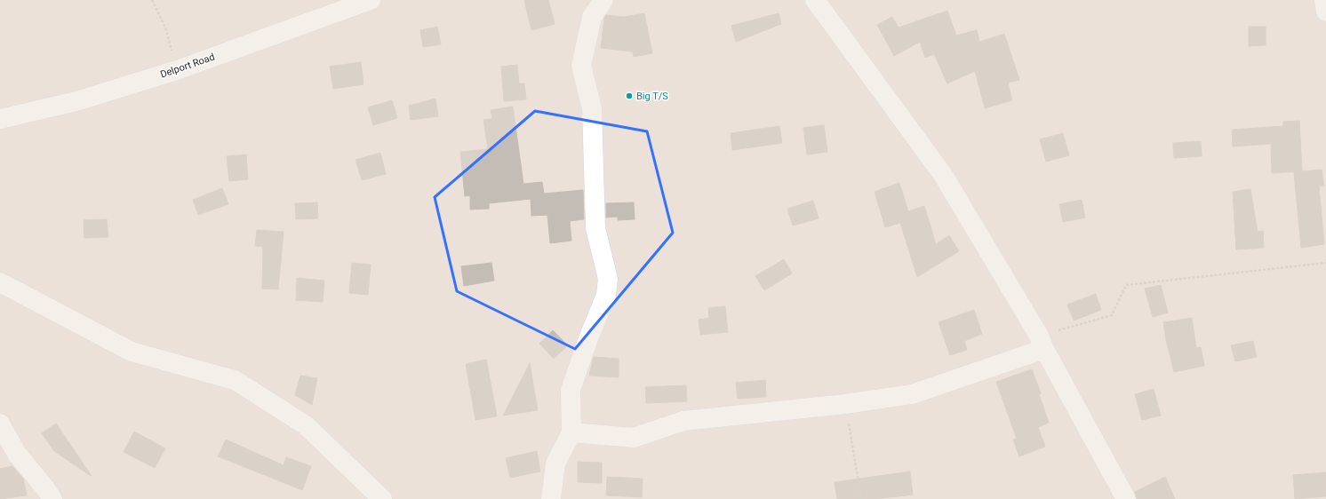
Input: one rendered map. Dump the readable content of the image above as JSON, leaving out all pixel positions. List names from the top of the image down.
{
  "streets": {
    "street": ["Delport Road"]
  },
  "places": ["Big T/S"]
}
